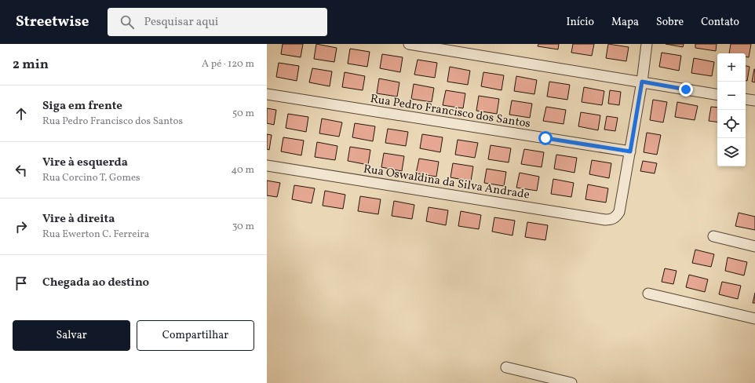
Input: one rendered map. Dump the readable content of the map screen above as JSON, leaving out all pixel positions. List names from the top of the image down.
{
  "streets": {
    "street": ["Rua Pedro Francisco dos Santos", "Rua Oswaldina da Silva Andrade"]
  },
  "crossings": [
    ["Rua Pedro Francisco dos Santos", "Rua Oswaldina da Silva Andrade"]
  ],
  "page": {
    "header": "Streetwise",
    "search": "Pesquisar aqui",
    "nav": [
      "Início",
      "Mapa",
      "Sobre",
      "Contato"
    ],
    "heading": ["2 min", "A pé · 120 m"],
    "map_buttons": ["+", "−"],
    "list": [
      ["Siga em frente", "Rua Pedro Francisco dos Santos", "50 m"],
      ["Vire à esquerda", "Rua Corcino T. Gomes", "40 m"],
      ["Vire à direita", "Rua Ewerton C. Ferreira", "30 m"],
      "Chegada ao destino"
    ],
    "buttons": ["Salvar", "Compartilhar"]
  }
}
